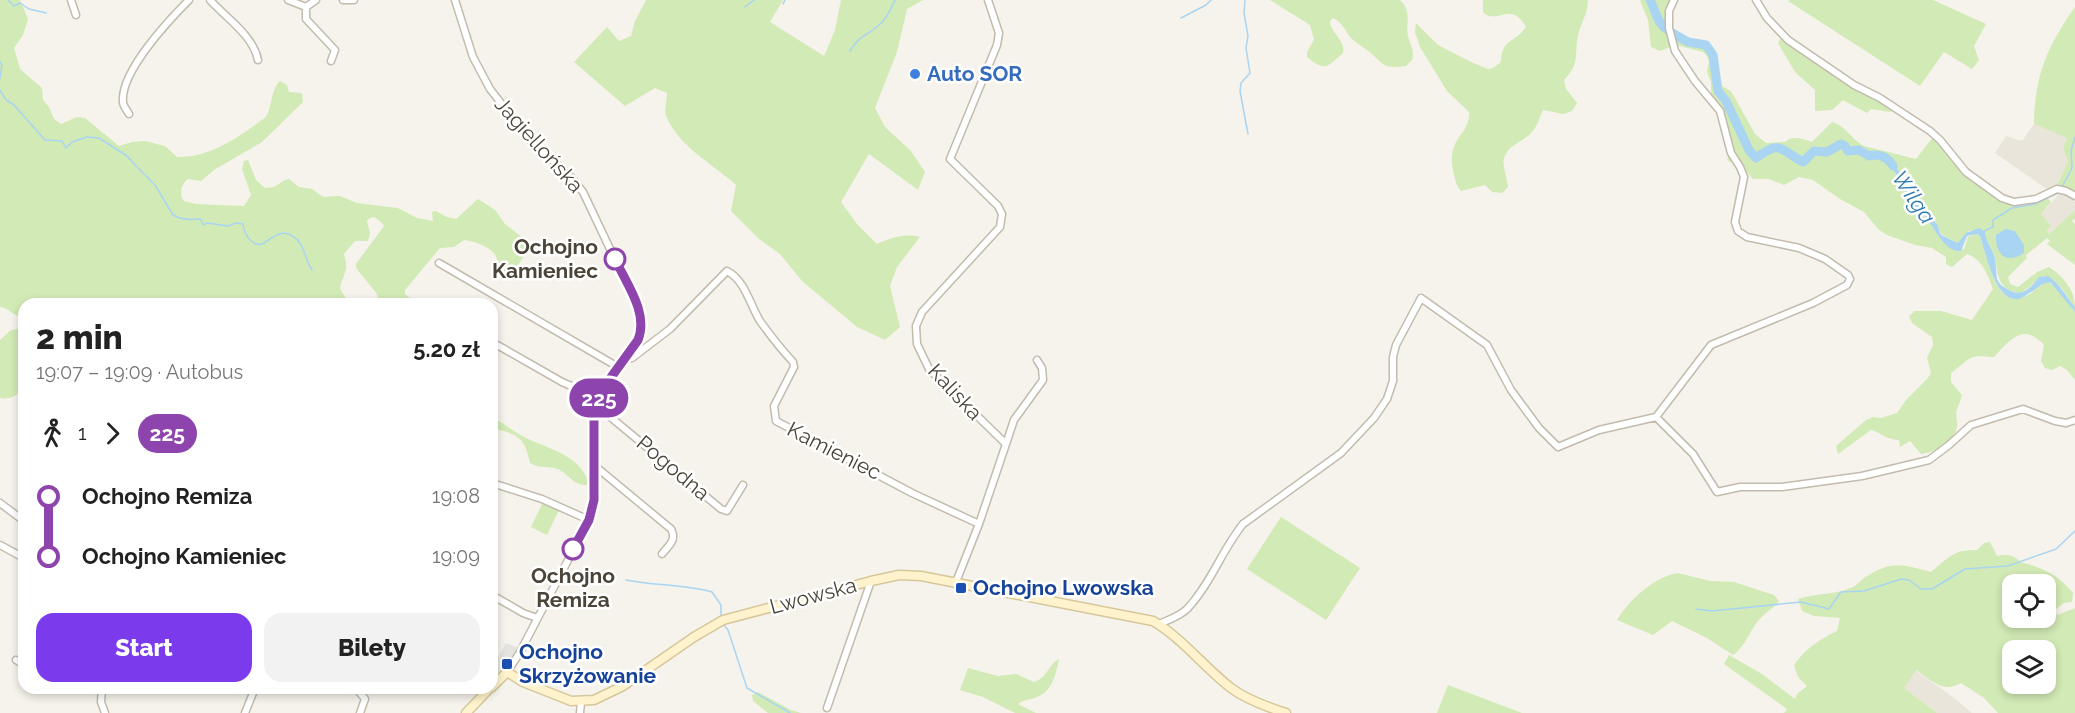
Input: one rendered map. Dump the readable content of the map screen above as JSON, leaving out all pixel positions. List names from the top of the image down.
{
  "streets": {
    "street": [
      "Jagiellońska",
      "Kaliska",
      "Kamieniec",
      "Pogodna",
      "Lwowska"
    ]
  },
  "crossings": [
    ["Jagiellońska", "Kamieniec"],
    ["Jagiellońska", "Pogodna"]
  ],
  "water": ["Wilga"],
  "places": {
    "other": ["Auto SOR", "Ochojno Kamieniec", "Ochojno Remiza"],
    "transit": ["Ochojno Lwowska", "Ochojno Skrzyżowanie"]
  },
  "lines": ["bus line 225"],
  "page": {
    "on_map": "225",
    "heading": ["2 min", "19:07 – 19:09 · Autobus", "5.20 zł"],
    "legs": ["1", "225"],
    "list": [
      {
        "name": "Ochojno Remiza",
        "value": "19:08"
      },
      {
        "name": "Ochojno Kamieniec",
        "value": "19:09"
      }
    ],
    "buttons": ["Start", "Bilety"]
  }
}
